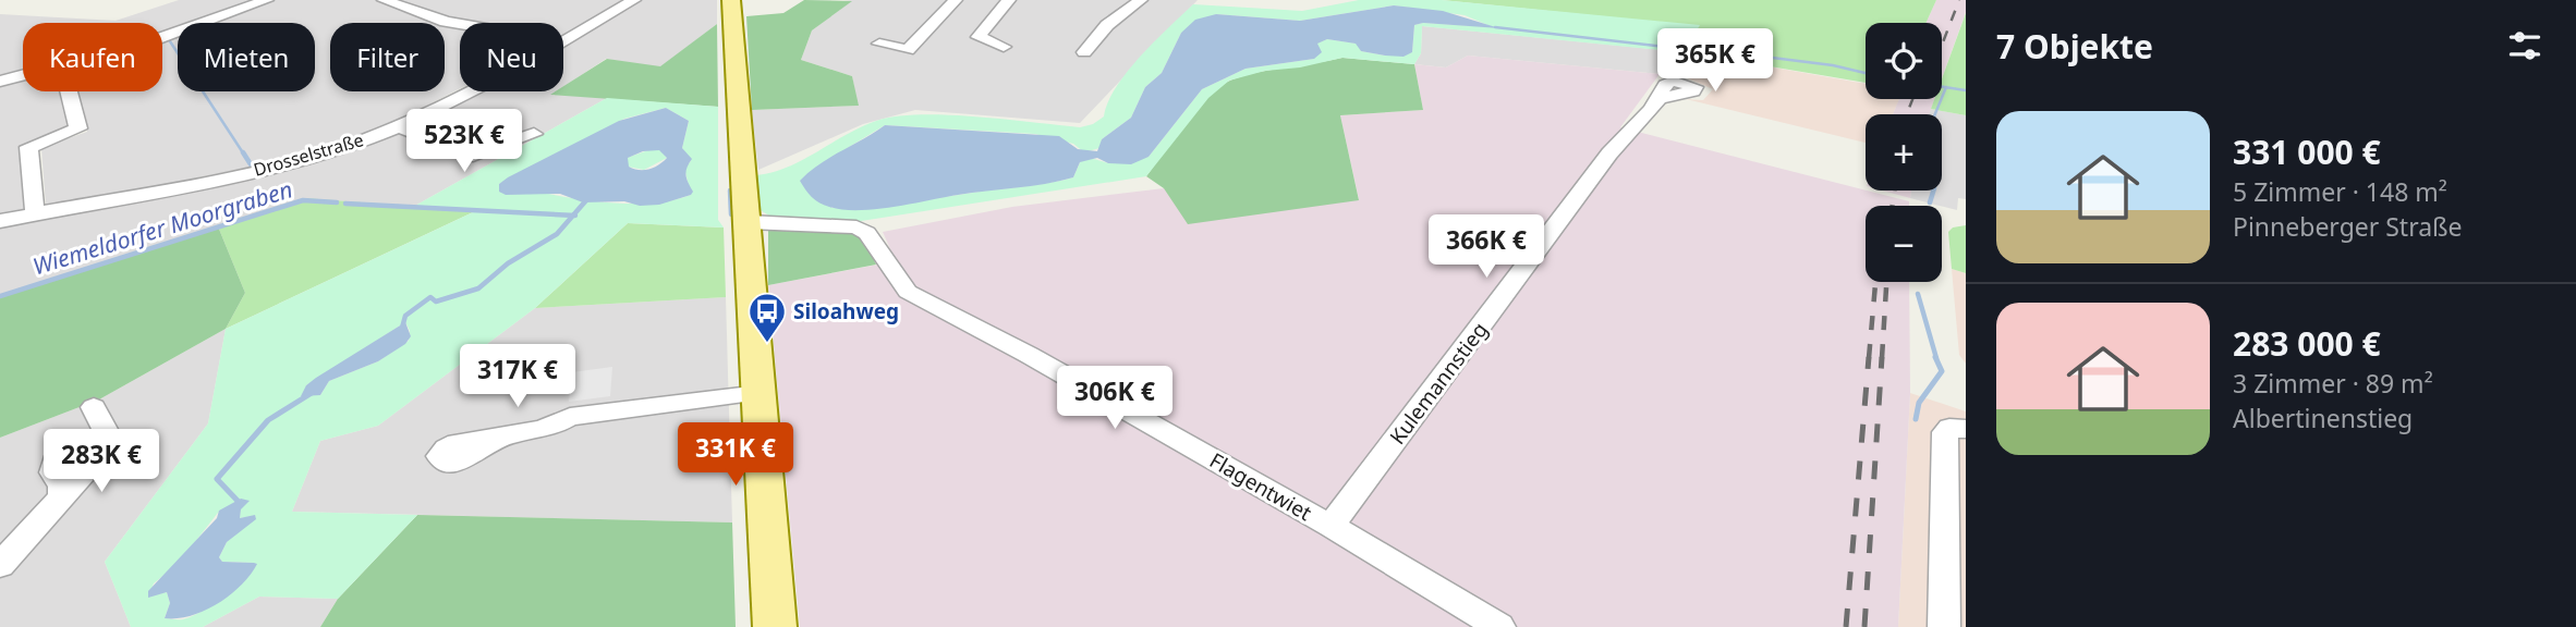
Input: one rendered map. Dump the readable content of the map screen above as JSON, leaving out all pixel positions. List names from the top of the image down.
{
  "streets": {
    "street": ["Drosselstraße", "Kulemannstieg", "Flagentwiet"]
  },
  "crossings": [
    ["Kulemannstieg", "Flagentwiet"]
  ],
  "water": ["Wiemeldorfer Moorgraben"],
  "places": {
    "bus stop": ["Siloahweg"]
  },
  "page": {
    "heading": "7 Objekte",
    "map_buttons": ["+", "−"],
    "chip": [
      "Kaufen",
      "Mieten",
      "Filter",
      "Neu"
    ],
    "price": [
      "365K €",
      "523K €",
      "366K €",
      "317K €",
      "306K €",
      "331K €",
      "283K €"
    ],
    "list": [
      {
        "name": "331 000 €",
        "note": "5 Zimmer · 148 m² · Pinneberger Straße"
      },
      {
        "name": "283 000 €",
        "note": "3 Zimmer · 89 m² · Albertinenstieg"
      }
    ]
  }
}
